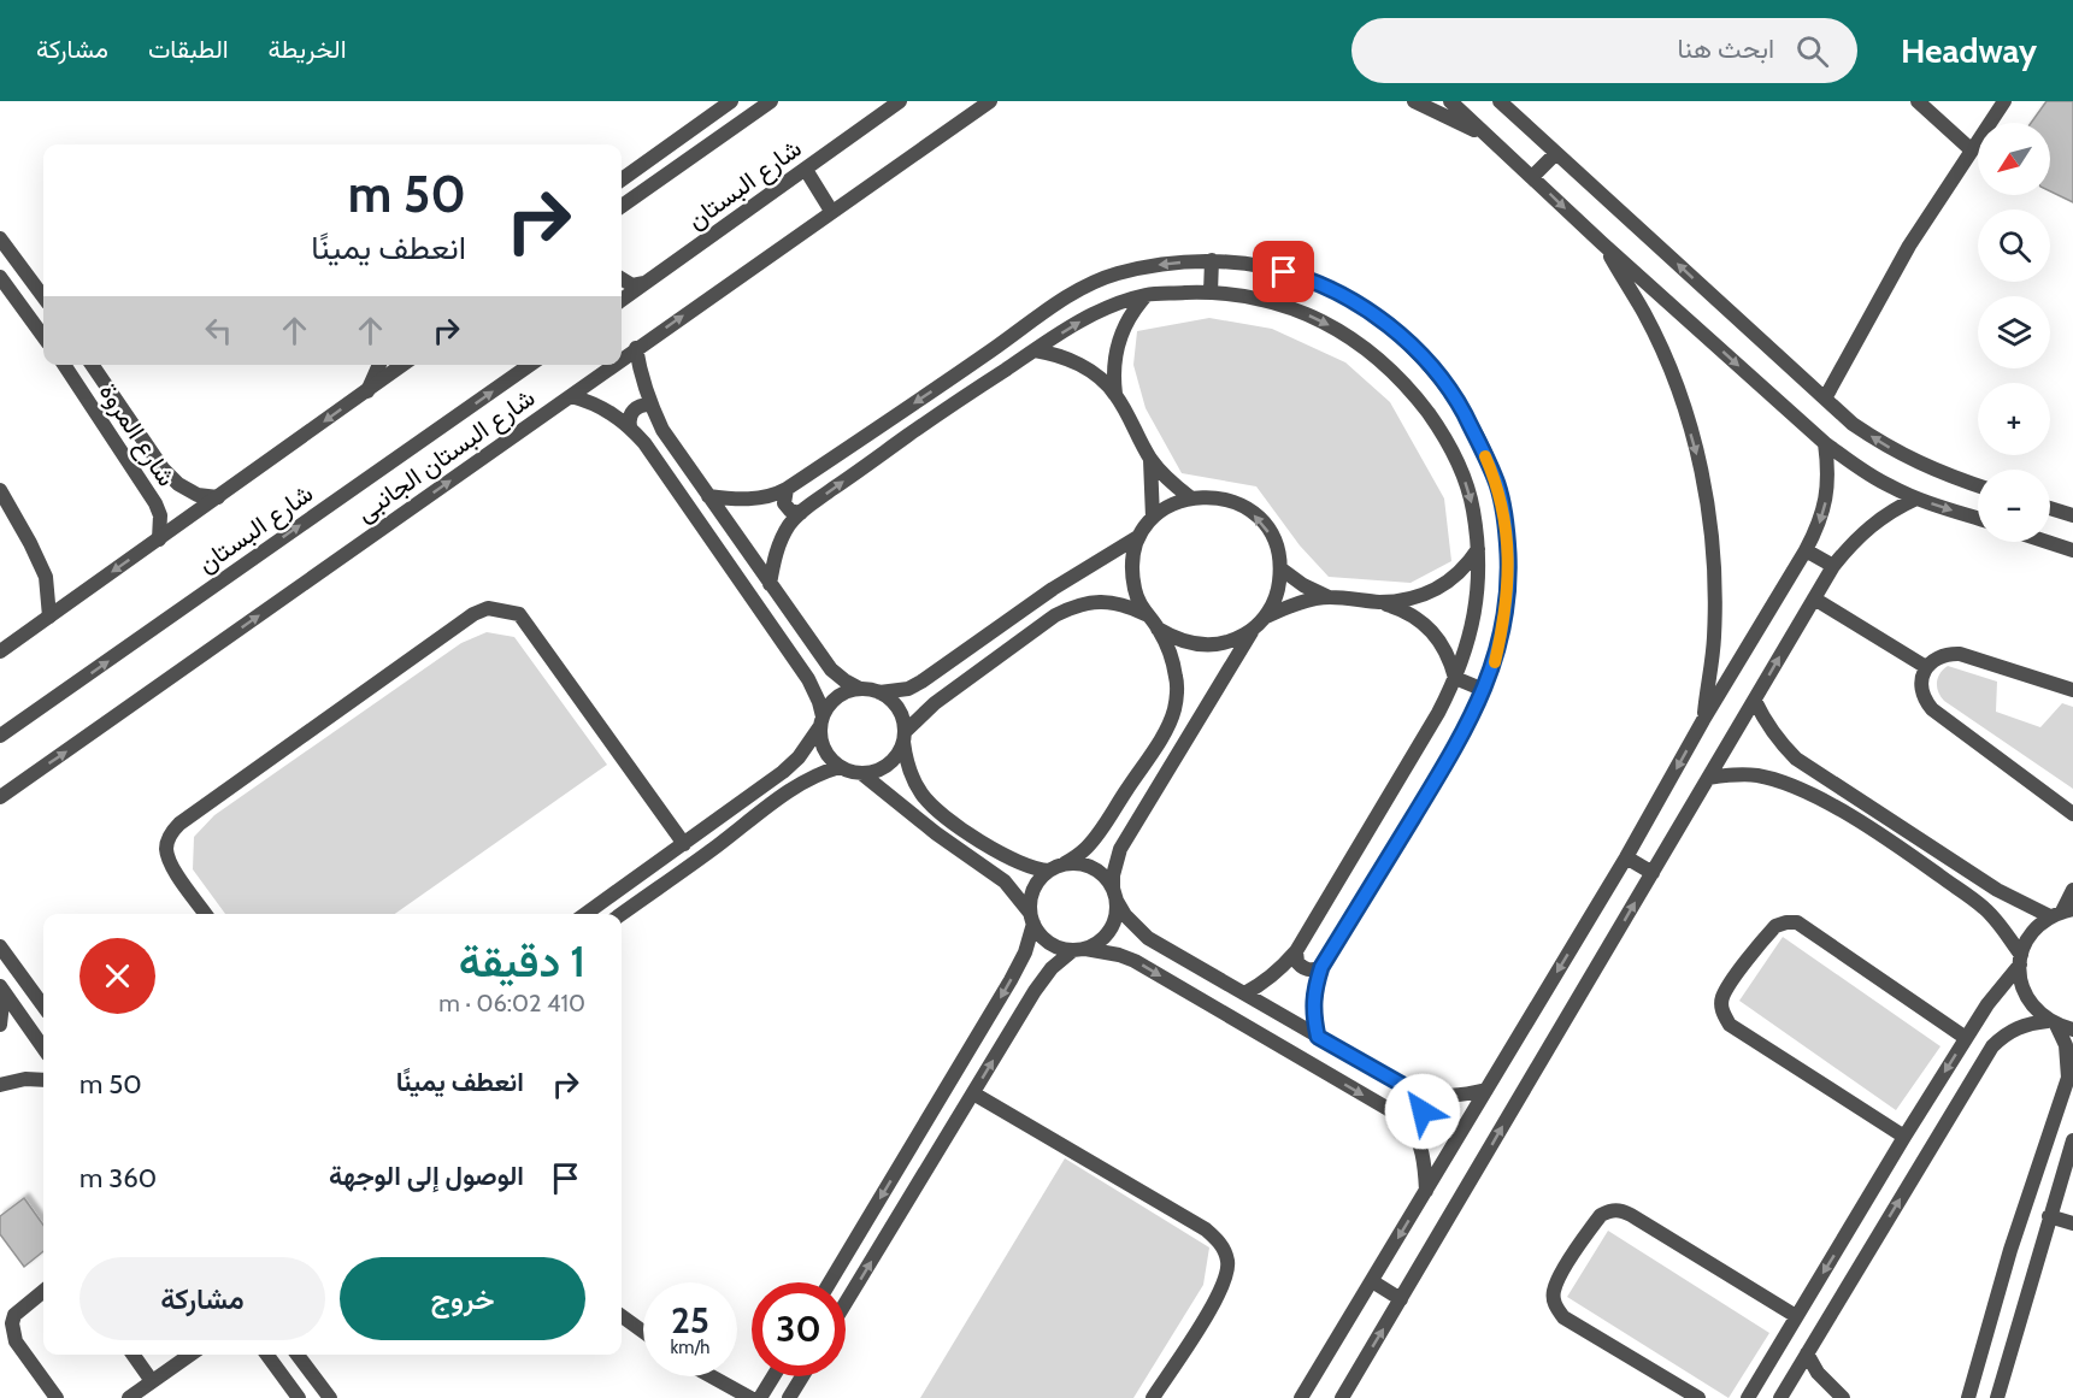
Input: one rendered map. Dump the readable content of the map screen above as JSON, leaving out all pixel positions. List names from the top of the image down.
{
  "streets": {
    "street": ["شارع البستان", "شارع المروة", "شارع البستان الجانبى"]
  },
  "crossings": [
    ["شارع البستان", "شارع المروة"]
  ],
  "one_way": ["شارع البستان الجانبى"],
  "north": "bottom left",
  "page": {
    "header": "Headway",
    "search": "ابحث هنا",
    "nav": ["الخريطة", "الطبقات", "مشاركة"],
    "map_buttons": ["+", "−"],
    "turn": ["50 m", "انعطف يمينًا"],
    "heading": ["1 دقيقة", "410 m · 06:02"],
    "list": [
      {
        "name": "انعطف يمينًا",
        "value": "50 m"
      },
      {
        "name": "الوصول إلى الوجهة",
        "value": "360 m"
      }
    ],
    "buttons": ["خروج", "مشاركة"],
    "speed": "25 km/h",
    "limit": "30"
  }
}
